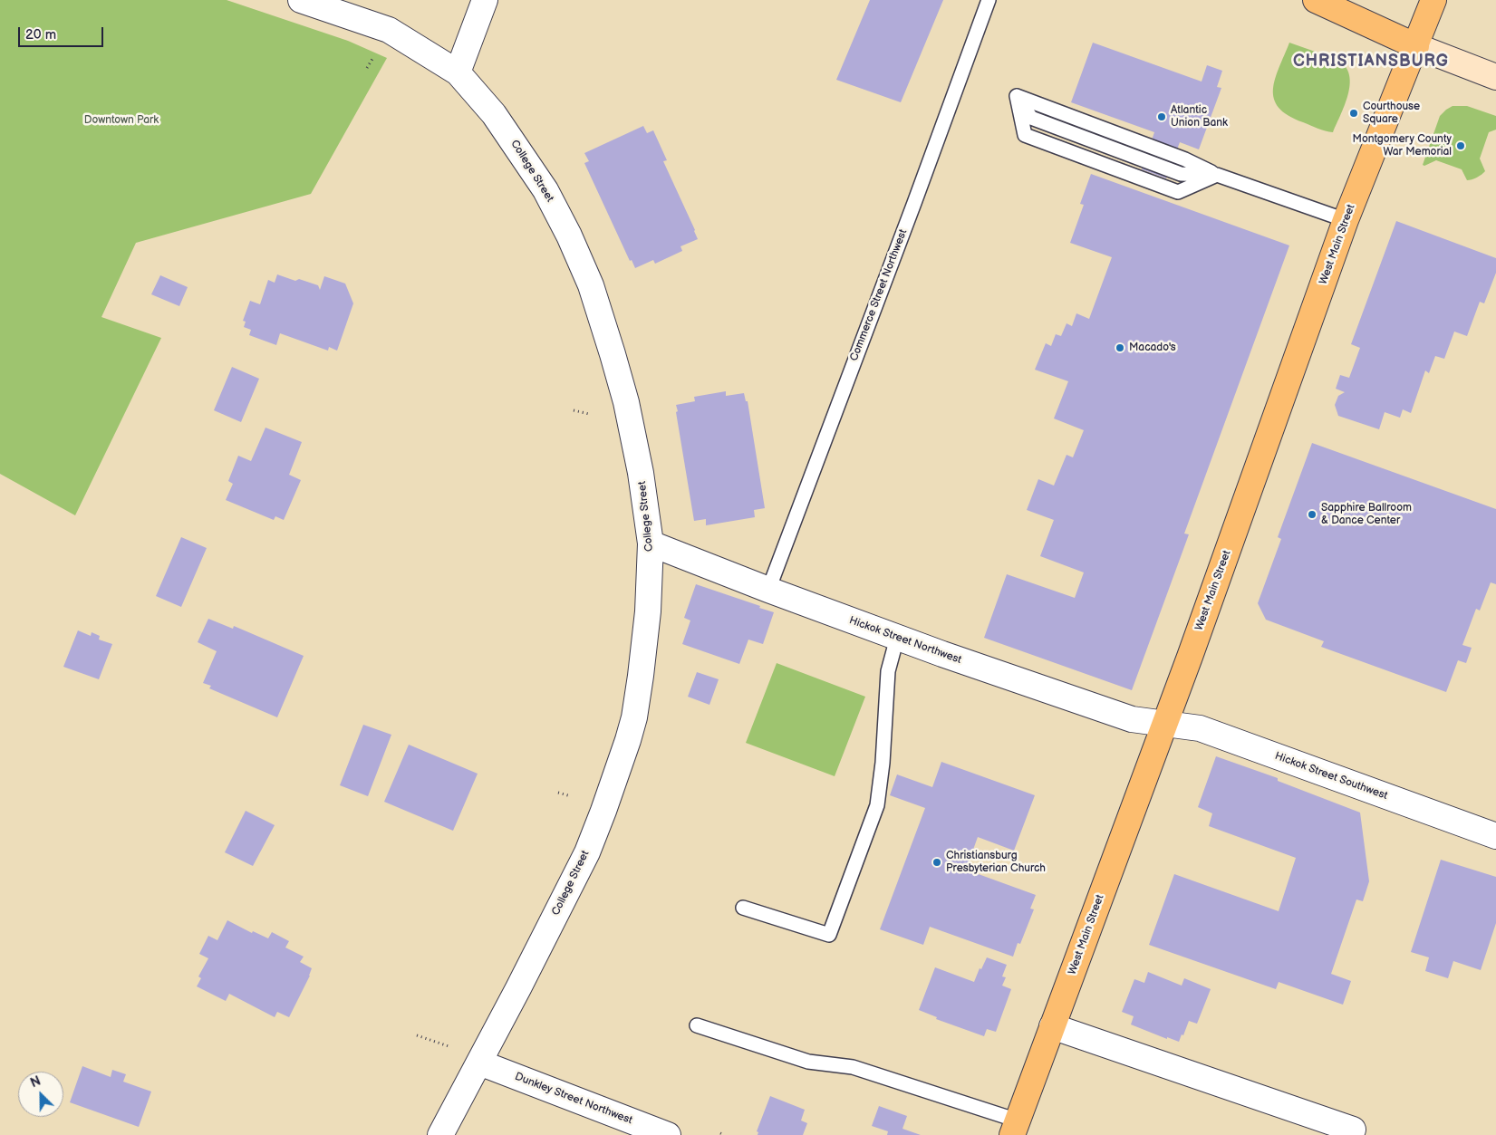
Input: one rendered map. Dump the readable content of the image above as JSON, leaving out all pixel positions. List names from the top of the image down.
{
  "streets": {
    "main road": ["West Main Street"],
    "street": [
      "College Street",
      "Hickok Street Northwest",
      "Hickok Street Southwest",
      "Dunkley Street Northwest"
    ],
    "lane": ["Commerce Street Northwest"]
  },
  "crossings": [
    ["College Street", "Hickok Street Northwest"],
    ["College Street", "Dunkley Street Northwest"],
    ["West Main Street", "Hickok Street Northwest"],
    ["West Main Street", "Hickok Street Southwest"],
    ["Commerce Street Northwest", "Hickok Street Northwest"],
    ["Hickok Street Northwest", "Hickok Street Southwest"]
  ],
  "districts": ["CHRISTIANSBURG"],
  "parks": ["Downtown Park"],
  "places": [
    "Courthouse Square",
    "Atlantic Union Bank",
    "Montgomery County War Memorial",
    "Macado's",
    "Sapphire Ballroom & Dance Center",
    "Christiansburg Presbyterian Church"
  ],
  "scale_bar": "20 m",
  "north": "top left"
}
